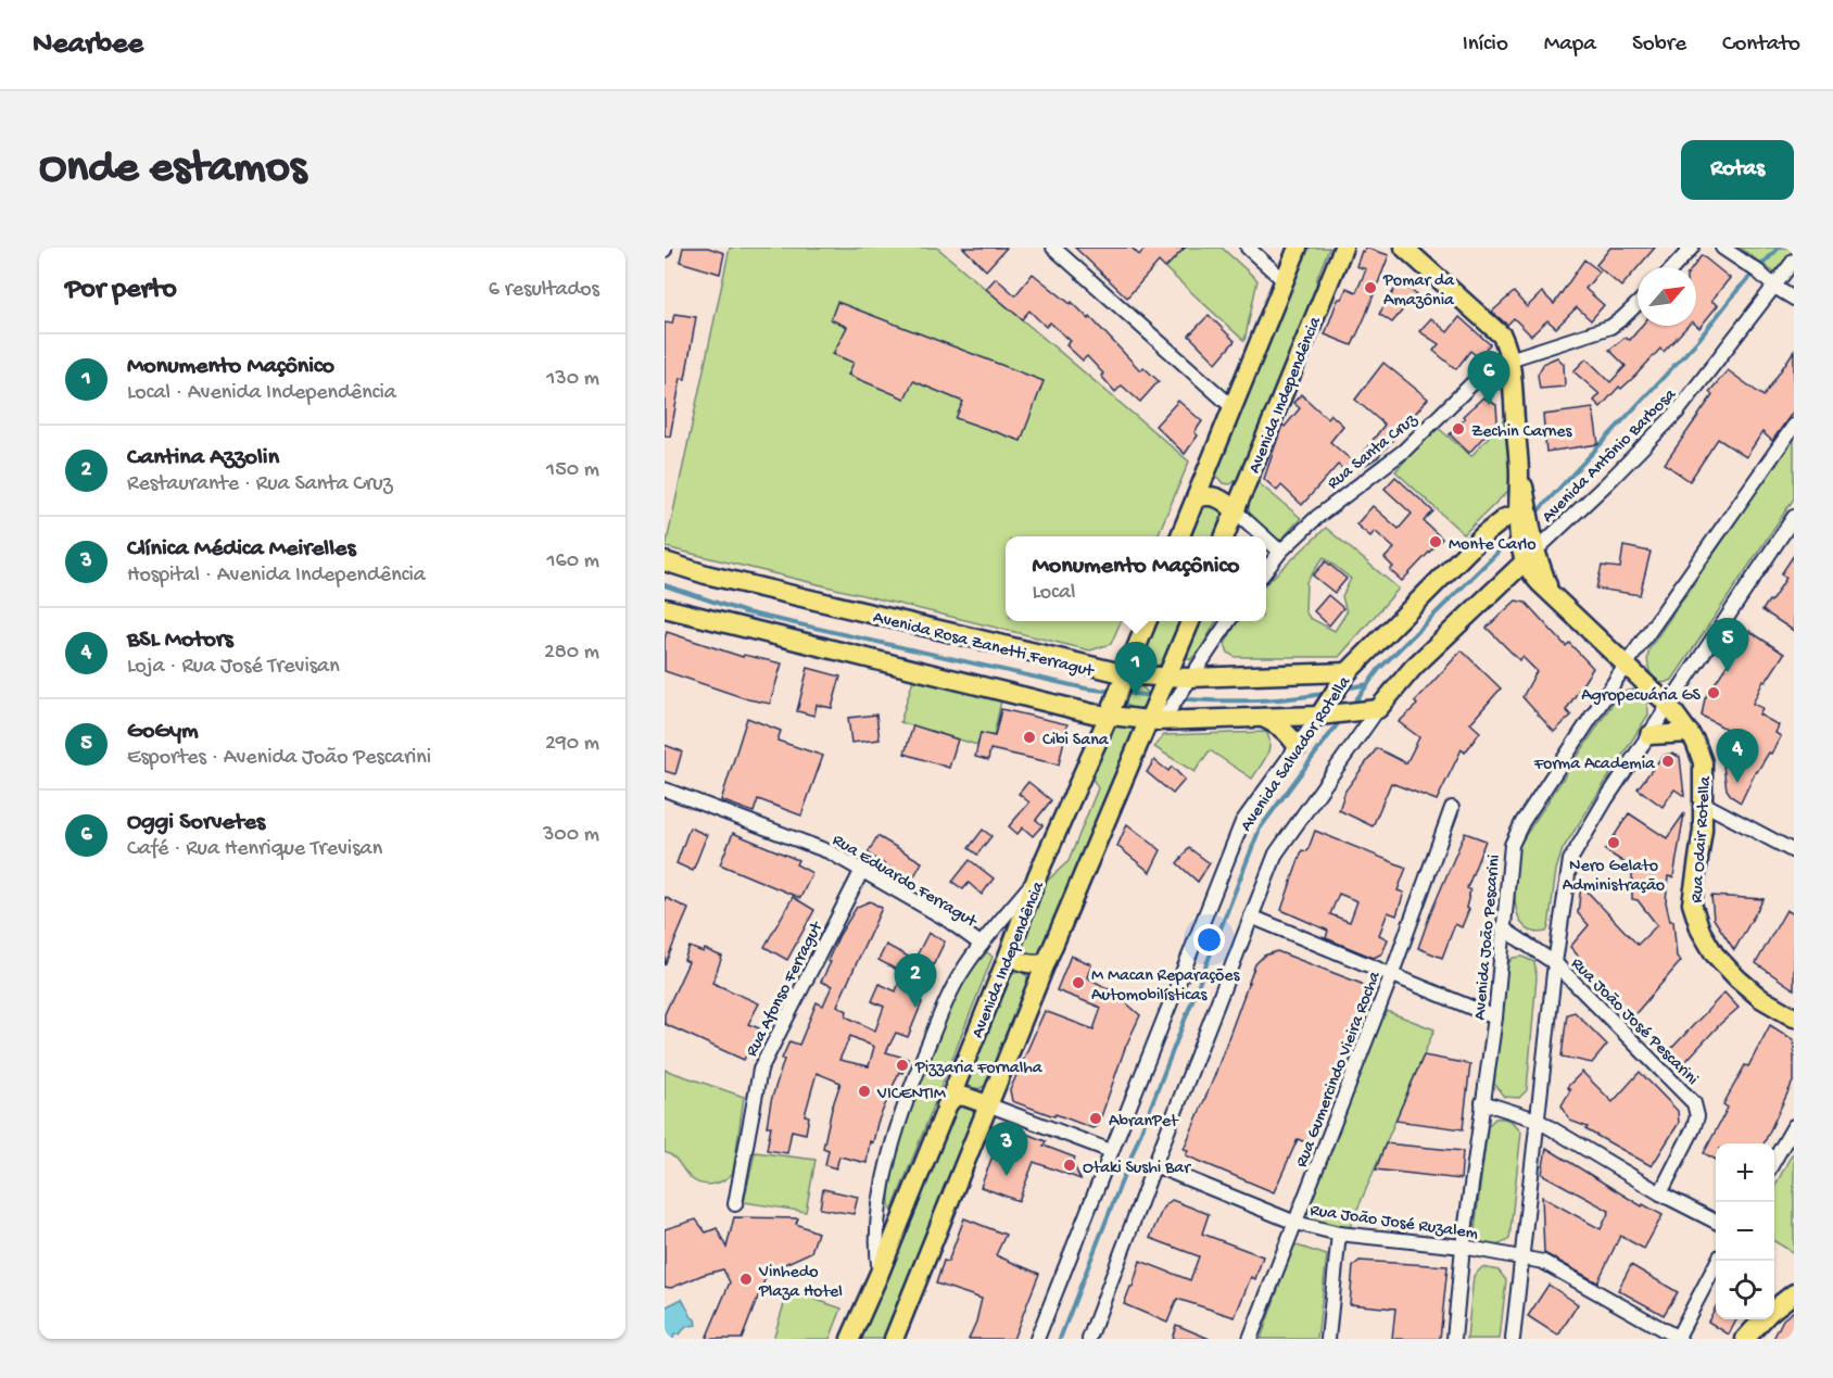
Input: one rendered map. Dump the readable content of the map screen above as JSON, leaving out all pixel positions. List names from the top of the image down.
{
  "streets": {
    "main road": [
      "Avenida Independência",
      "Avenida Rosa Zanetti Ferragut",
      "Avenida Salvador Rotella",
      "Rua Odair Rotella"
    ],
    "street": [
      "Rua Santa Cruz",
      "Avenida Antônio Barbosa",
      "Rua Eduardo Ferragut",
      "Avenida João Pescarini",
      "Rua Afonso Ferragut",
      "Rua João José Pescarini",
      "Rua Gumercindo Vieira Rocha",
      "Rua João José Ruzalem"
    ]
  },
  "crossings": [
    ["Avenida Independência", "Avenida Rosa Zanetti Ferragut"],
    ["Avenida Antônio Barbosa", "Rua Odair Rotella"],
    ["Avenida Rosa Zanetti Ferragut", "Avenida Salvador Rotella"],
    ["Rua Odair Rotella", "Avenida João Pescarini"],
    ["Rua Eduardo Ferragut", "Rua Afonso Ferragut"],
    ["Avenida João Pescarini", "Rua João José Pescarini"],
    ["Avenida João Pescarini", "Rua João José Ruzalem"],
    ["Rua Gumercindo Vieira Rocha", "Rua João José Ruzalem"]
  ],
  "places": [
    "Pomar da Amazônia",
    "Zechin Carnes",
    "Monte Carlo",
    "Agropecuária GS",
    "Cibi Sana",
    "Forma Academia",
    "Nero Gelato Administração",
    "M Macan Reparações Automobilísticas",
    "Pizzaria Fornalha",
    "VICENTIM",
    "AbranPet",
    "Otaki Sushi Bar",
    "Vinhedo Plaza Hotel"
  ],
  "north": "top right",
  "page": {
    "header": "Nearbee",
    "nav": [
      "Início",
      "Mapa",
      "Sobre",
      "Contato"
    ],
    "buttons": "Rotas",
    "title": "Onde estamos",
    "heading": ["Por perto", "6 resultados"],
    "list": [
      {
        "mark": "1",
        "name": "Monumento Maçônico",
        "note": "Local · Avenida Independência",
        "value": "130 m"
      },
      {
        "mark": "2",
        "name": "Cantina Azzolin",
        "note": "Restaurante · Rua Santa Cruz",
        "value": "150 m"
      },
      {
        "mark": "3",
        "name": "Clínica Médica Meirelles",
        "note": "Hospital · Avenida Independência",
        "value": "160 m"
      },
      {
        "mark": "4",
        "name": "BSL Motors",
        "note": "Loja · Rua José Trevisan",
        "value": "280 m"
      },
      {
        "mark": "5",
        "name": "GoGym",
        "note": "Esportes · Avenida João Pescarini",
        "value": "290 m"
      },
      {
        "mark": "6",
        "name": "Oggi Sorvetes",
        "note": "Café · Rua Henrique Trevisan",
        "value": "300 m"
      }
    ],
    "pins": [
      "6",
      "5",
      "1",
      "4",
      "2",
      "3"
    ],
    "popup": ["Monumento Maçônico", "Local"],
    "map_buttons": ["+", "−"]
  }
}
